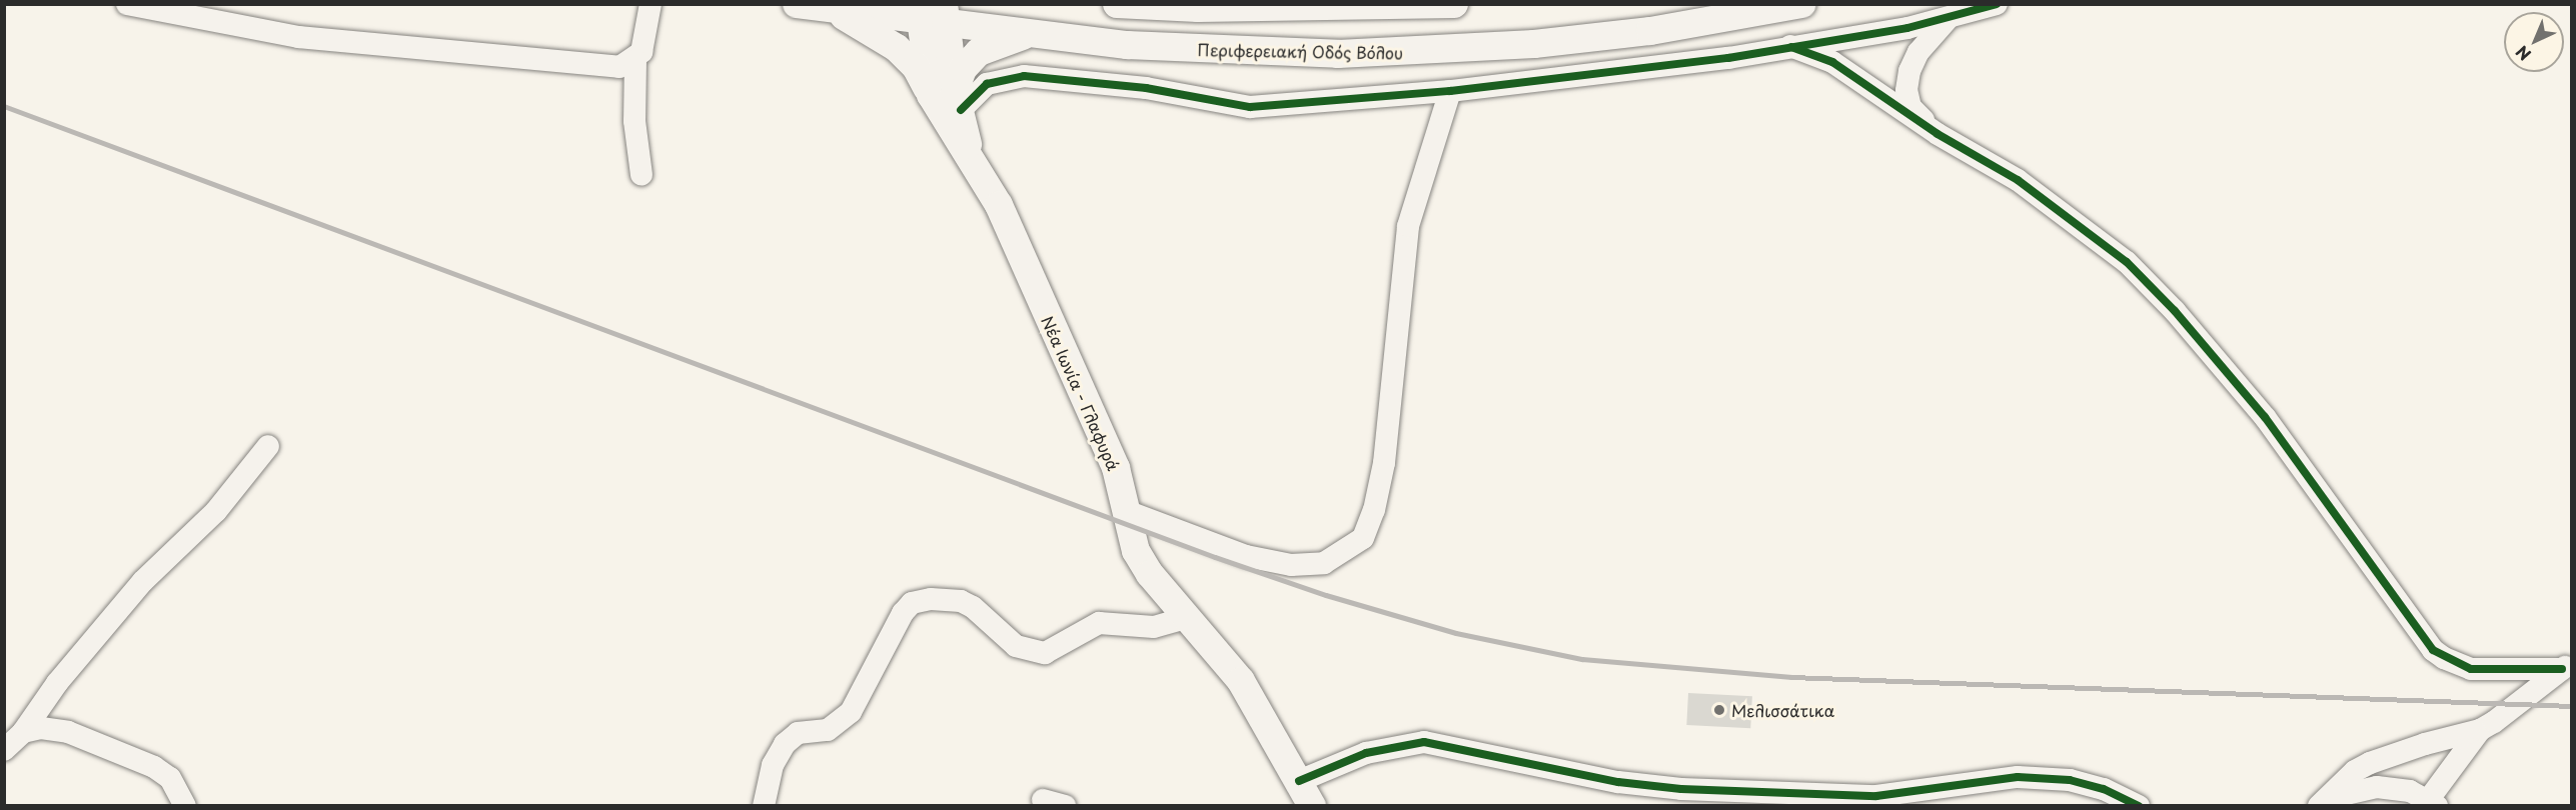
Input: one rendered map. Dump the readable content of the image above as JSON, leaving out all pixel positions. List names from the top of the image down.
{
  "streets": {
    "main road": ["Περιφερειακή Οδός Βόλου", "Νέα Ιωνία - Γλαφυρά"]
  },
  "crossings": [
    ["Περιφερειακή Οδός Βόλου", "Νέα Ιωνία - Γλαφυρά"]
  ],
  "places": ["Μελισσάτικα"],
  "north": "bottom left"
}
